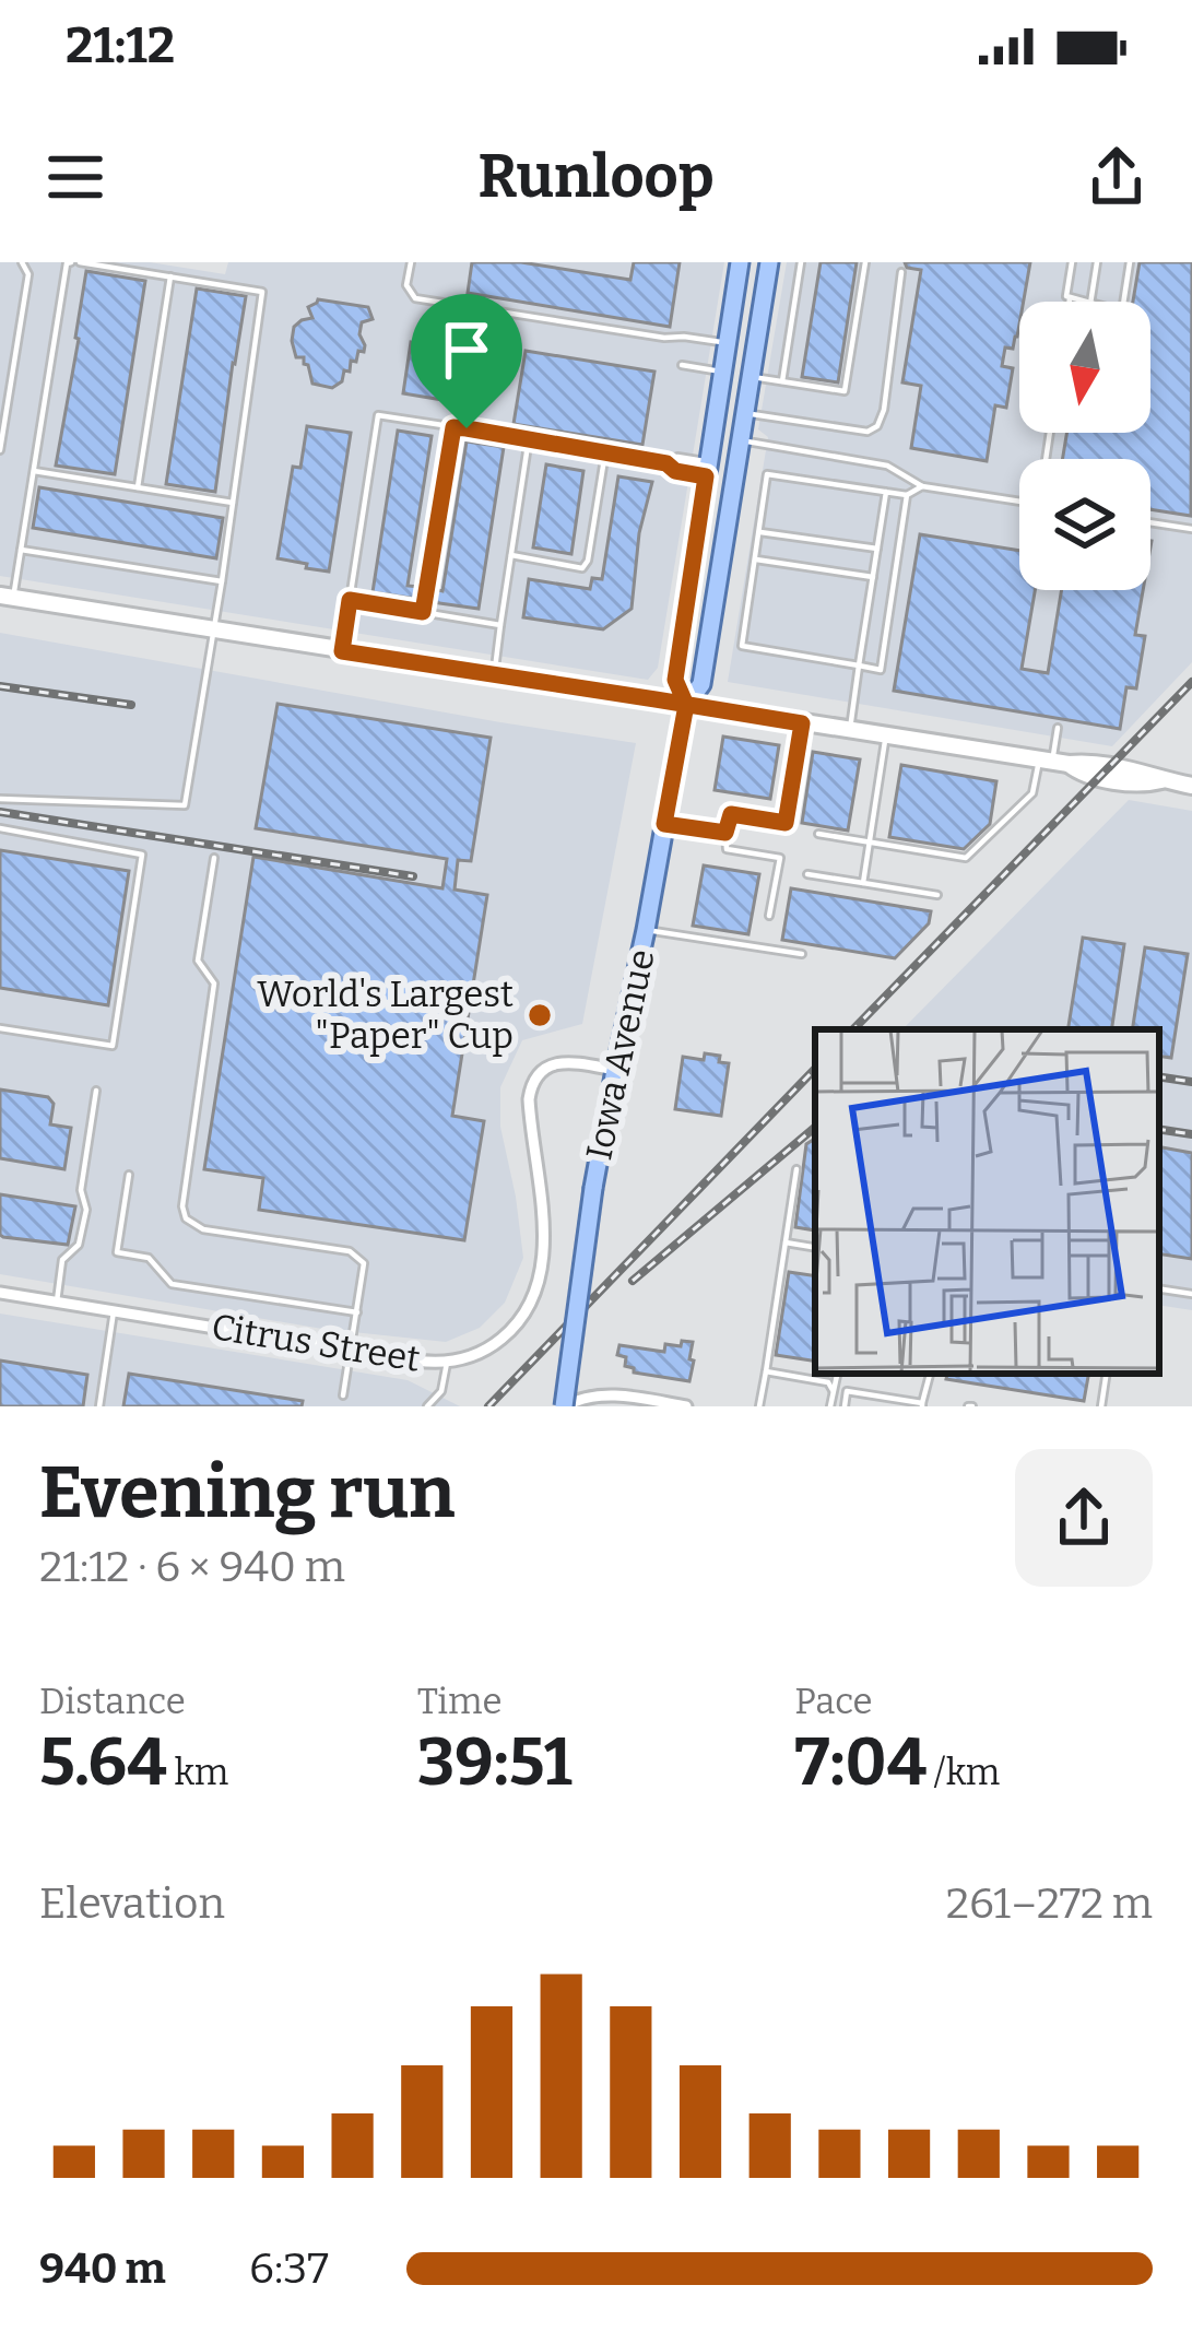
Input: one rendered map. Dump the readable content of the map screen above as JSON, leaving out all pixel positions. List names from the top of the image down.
{
  "streets": {
    "main road": ["Iowa Avenue"],
    "street": ["Citrus Street"]
  },
  "crossings": [
    ["Iowa Avenue", "Citrus Street"]
  ],
  "places": ["World's Largest \"Paper\" Cup"],
  "north": "bottom",
  "page": {
    "status": "21:12",
    "header": "Runloop",
    "heading": ["Evening run", "21:12 · 6 × 940 m"],
    "stats": [
      ["Distance", "5.64 km"],
      ["Time", "39:51"],
      ["Pace", "7:04 /km"]
    ],
    "chart": ["Elevation", "261–272 m"],
    "list": [
      {
        "name": "940 m",
        "note": "6:37"
      }
    ]
  }
}
